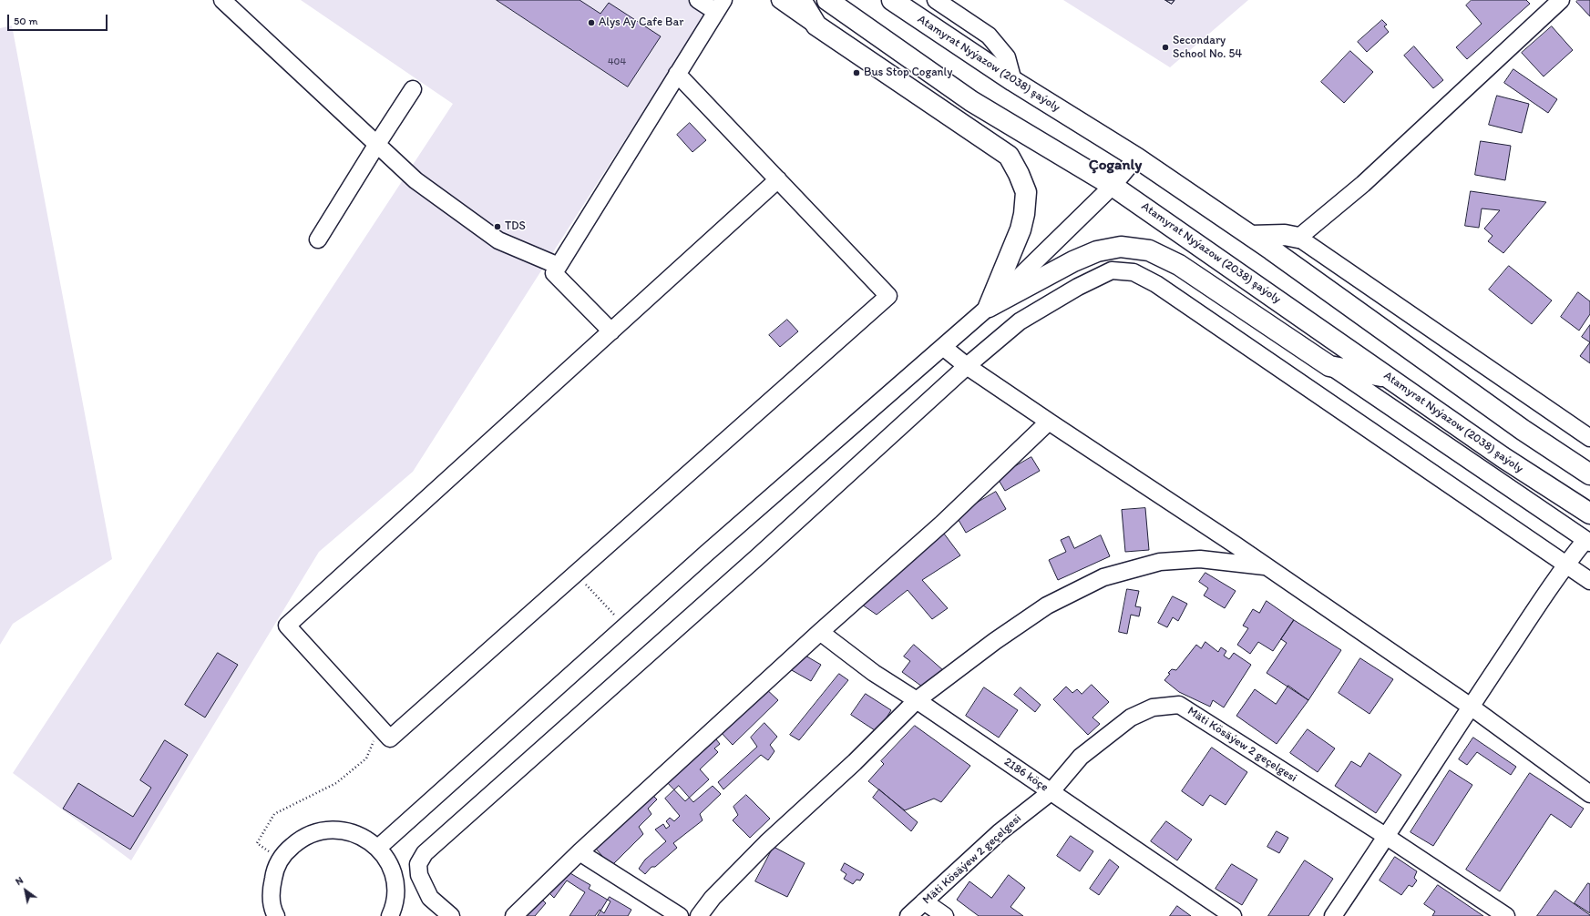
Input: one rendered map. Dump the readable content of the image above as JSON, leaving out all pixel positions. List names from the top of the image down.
{
  "streets": {
    "main road": ["Atamyrat Nyýazow (2038) şaýoly"],
    "street": ["Mäti Kösäýew 2 geçelgesi", "2186 köçe"]
  },
  "crossings": [
    ["Mäti Kösäýew 2 geçelgesi", "2186 köçe"]
  ],
  "districts": ["Çoganly"],
  "places": [
    "Alys Ay Cafe Bar",
    "Secondary School No. 54",
    "Bus Stop Coganly",
    "TDS"
  ],
  "house_numbers": ["404"],
  "scale_bar": "50 m",
  "north": "top left"
}
